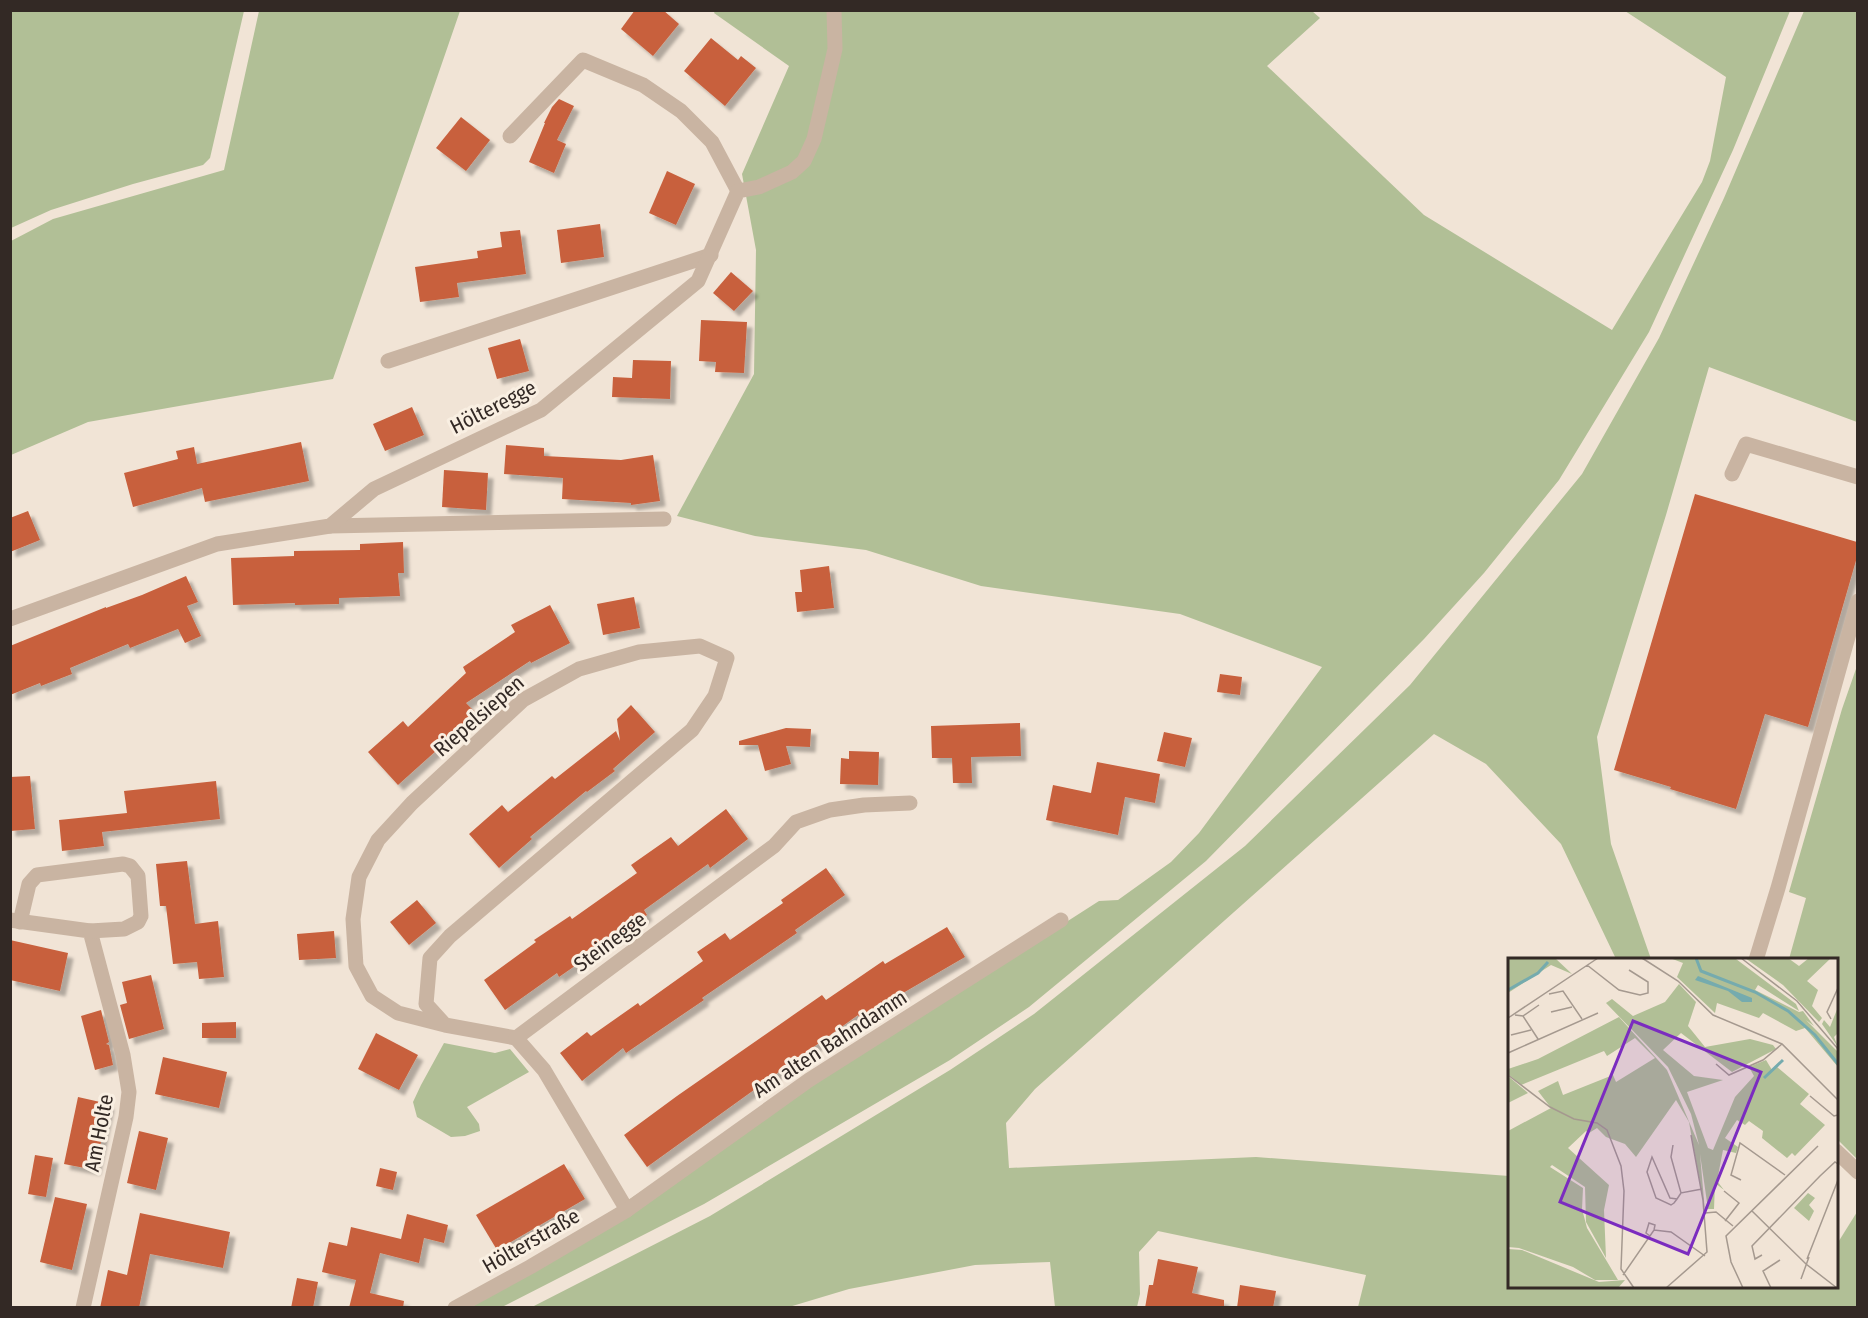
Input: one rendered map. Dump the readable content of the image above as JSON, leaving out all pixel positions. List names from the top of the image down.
{
  "streets": {
    "street": [
      "Hölteregge",
      "Riepelsiepen",
      "Steinegge",
      "Am alten Bahndamm",
      "Am Holte",
      "Hölterstraße"
    ]
  },
  "crossings": [
    ["Riepelsiepen", "Steinegge"],
    ["Am alten Bahndamm", "Hölterstraße"]
  ]
}
